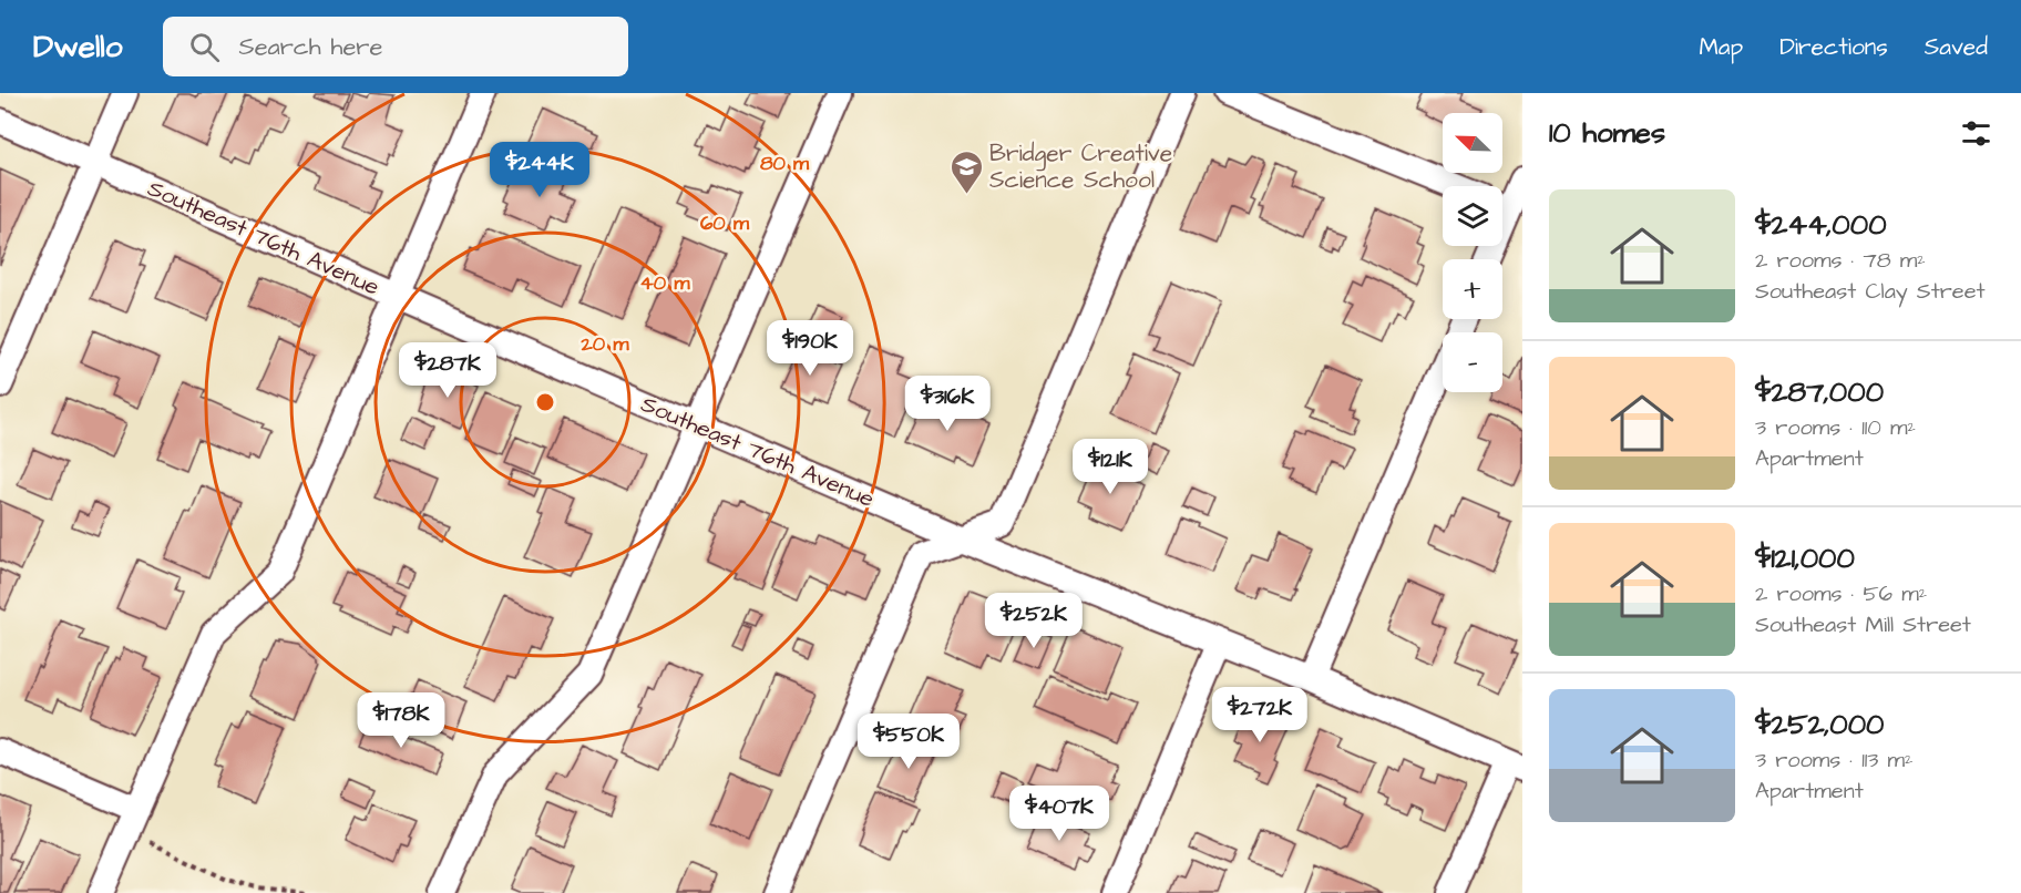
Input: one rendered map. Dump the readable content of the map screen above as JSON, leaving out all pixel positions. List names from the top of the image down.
{
  "streets": {
    "street": ["Southeast 76th Avenue"]
  },
  "places": {
    "school or university": ["Bridger Creative Science School"]
  },
  "north": "top left",
  "page": {
    "header": "Dwello",
    "search": "Search here",
    "nav": ["Map", "Directions", "Saved"],
    "heading": "10 homes",
    "map_buttons": ["+", "−"],
    "price": [
      "$244K",
      "$190K",
      "$287K",
      "$316K",
      "$121K",
      "$252K",
      "$272K",
      "$178K",
      "$550K",
      "$407K"
    ],
    "list": [
      {
        "name": "$244,000",
        "note": "2 rooms · 78 m² · Southeast Clay Street"
      },
      {
        "name": "$287,000",
        "note": "3 rooms · 110 m² · Apartment"
      },
      {
        "name": "$121,000",
        "note": "2 rooms · 56 m² · Southeast Mill Street"
      },
      {
        "name": "$252,000",
        "note": "3 rooms · 113 m² · Apartment"
      }
    ]
  },
  "rings": [
    "80 m",
    "60 m",
    "40 m",
    "20 m"
  ]
}
